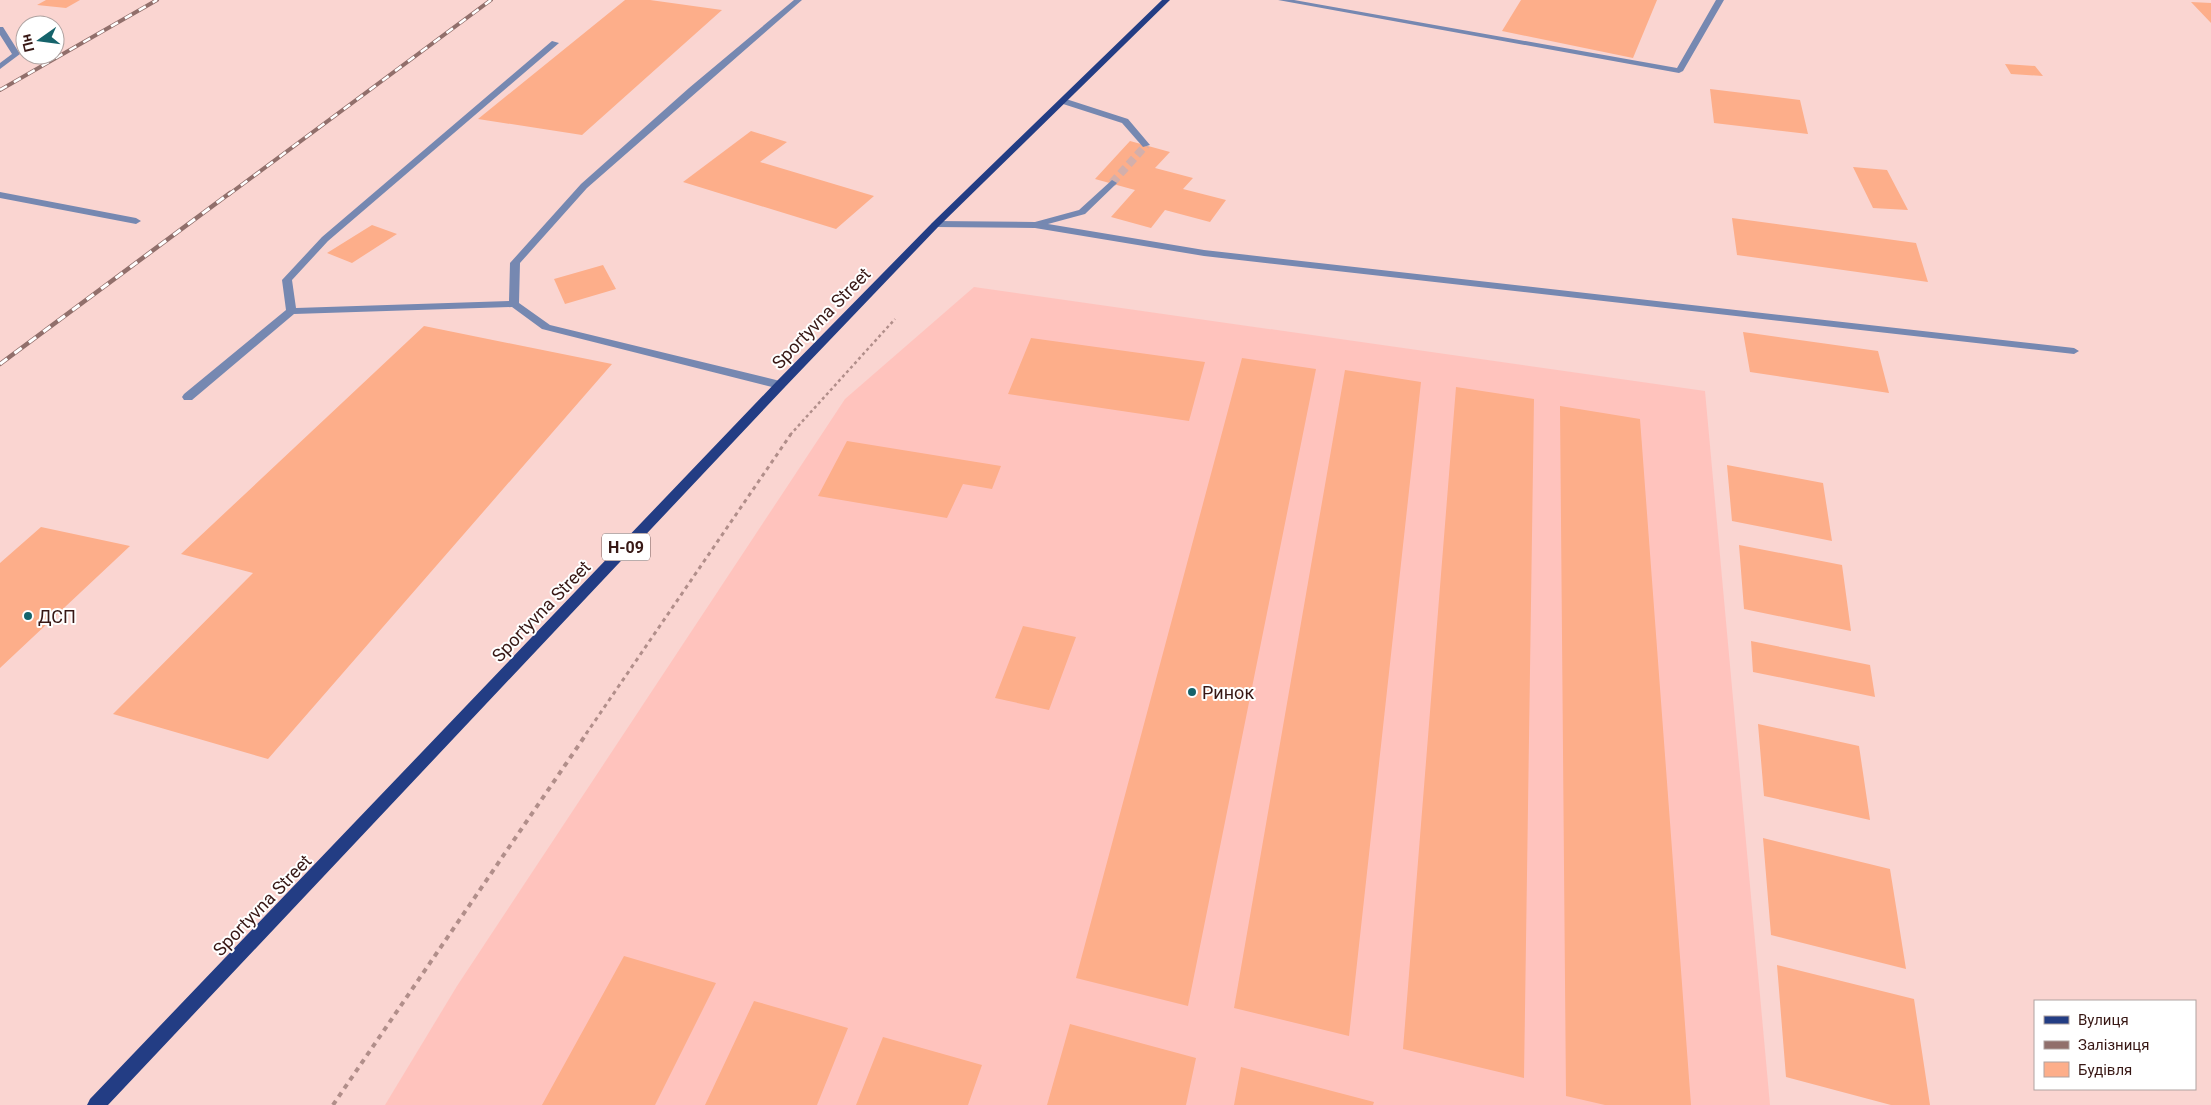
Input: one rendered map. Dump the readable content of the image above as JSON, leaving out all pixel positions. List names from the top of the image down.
{
  "streets": {
    "main road": ["Sportyvna Street", "Н-09"]
  },
  "places": ["ДСП", "Ринок"],
  "legend": ["Вулиця", "Залізниця", "Будівля"],
  "north": "left"
}
